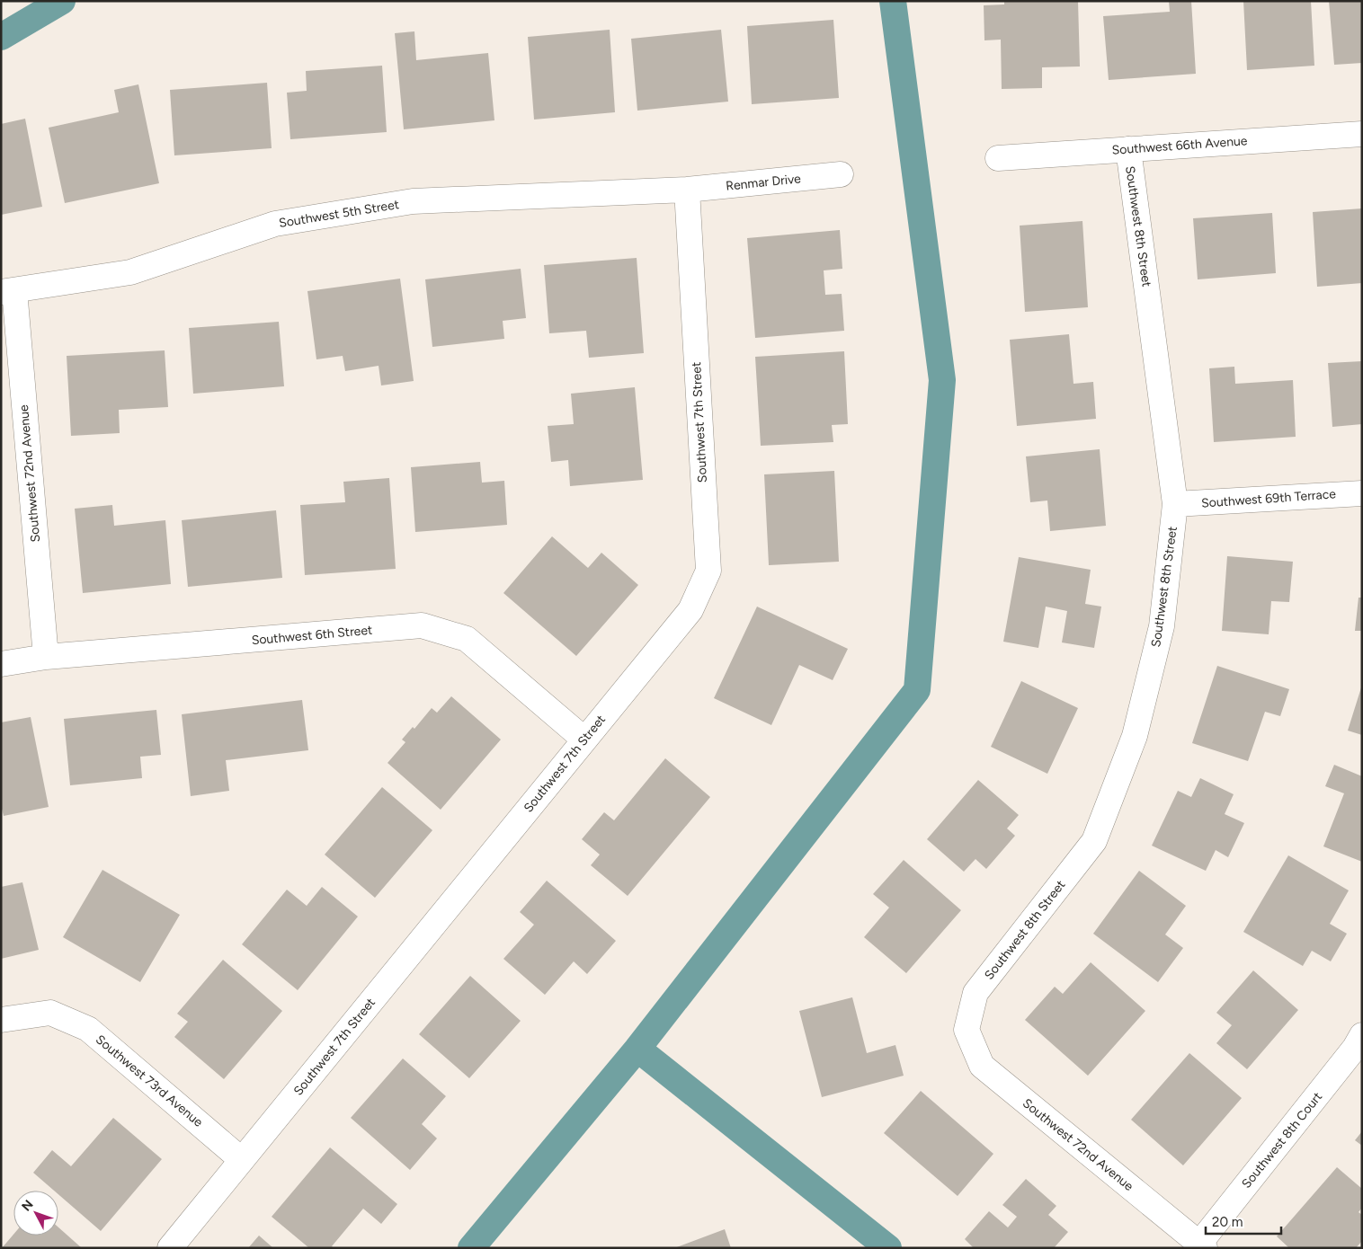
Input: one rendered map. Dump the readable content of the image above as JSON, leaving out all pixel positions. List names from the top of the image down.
{
  "streets": {
    "street": [
      "Southwest 66th Avenue",
      "Renmar Drive",
      "Southwest 5th Street",
      "Southwest 8th Street",
      "Southwest 7th Street",
      "Southwest 72nd Avenue",
      "Southwest 69th Terrace",
      "Southwest 6th Street",
      "Southwest 73rd Avenue",
      "Southwest 8th Court"
    ]
  },
  "crossings": [
    ["Southwest 66th Avenue", "Southwest 8th Street"],
    ["Renmar Drive", "Southwest 5th Street"],
    ["Renmar Drive", "Southwest 7th Street"],
    ["Southwest 5th Street", "Southwest 7th Street"],
    ["Southwest 5th Street", "Southwest 72nd Avenue"],
    ["Southwest 8th Street", "Southwest 72nd Avenue"],
    ["Southwest 8th Street", "Southwest 69th Terrace"],
    ["Southwest 7th Street", "Southwest 6th Street"],
    ["Southwest 7th Street", "Southwest 73rd Avenue"],
    ["Southwest 72nd Avenue", "Southwest 6th Street"],
    ["Southwest 72nd Avenue", "Southwest 8th Court"]
  ],
  "scale_bar": "20 m",
  "north": "top left"
}
